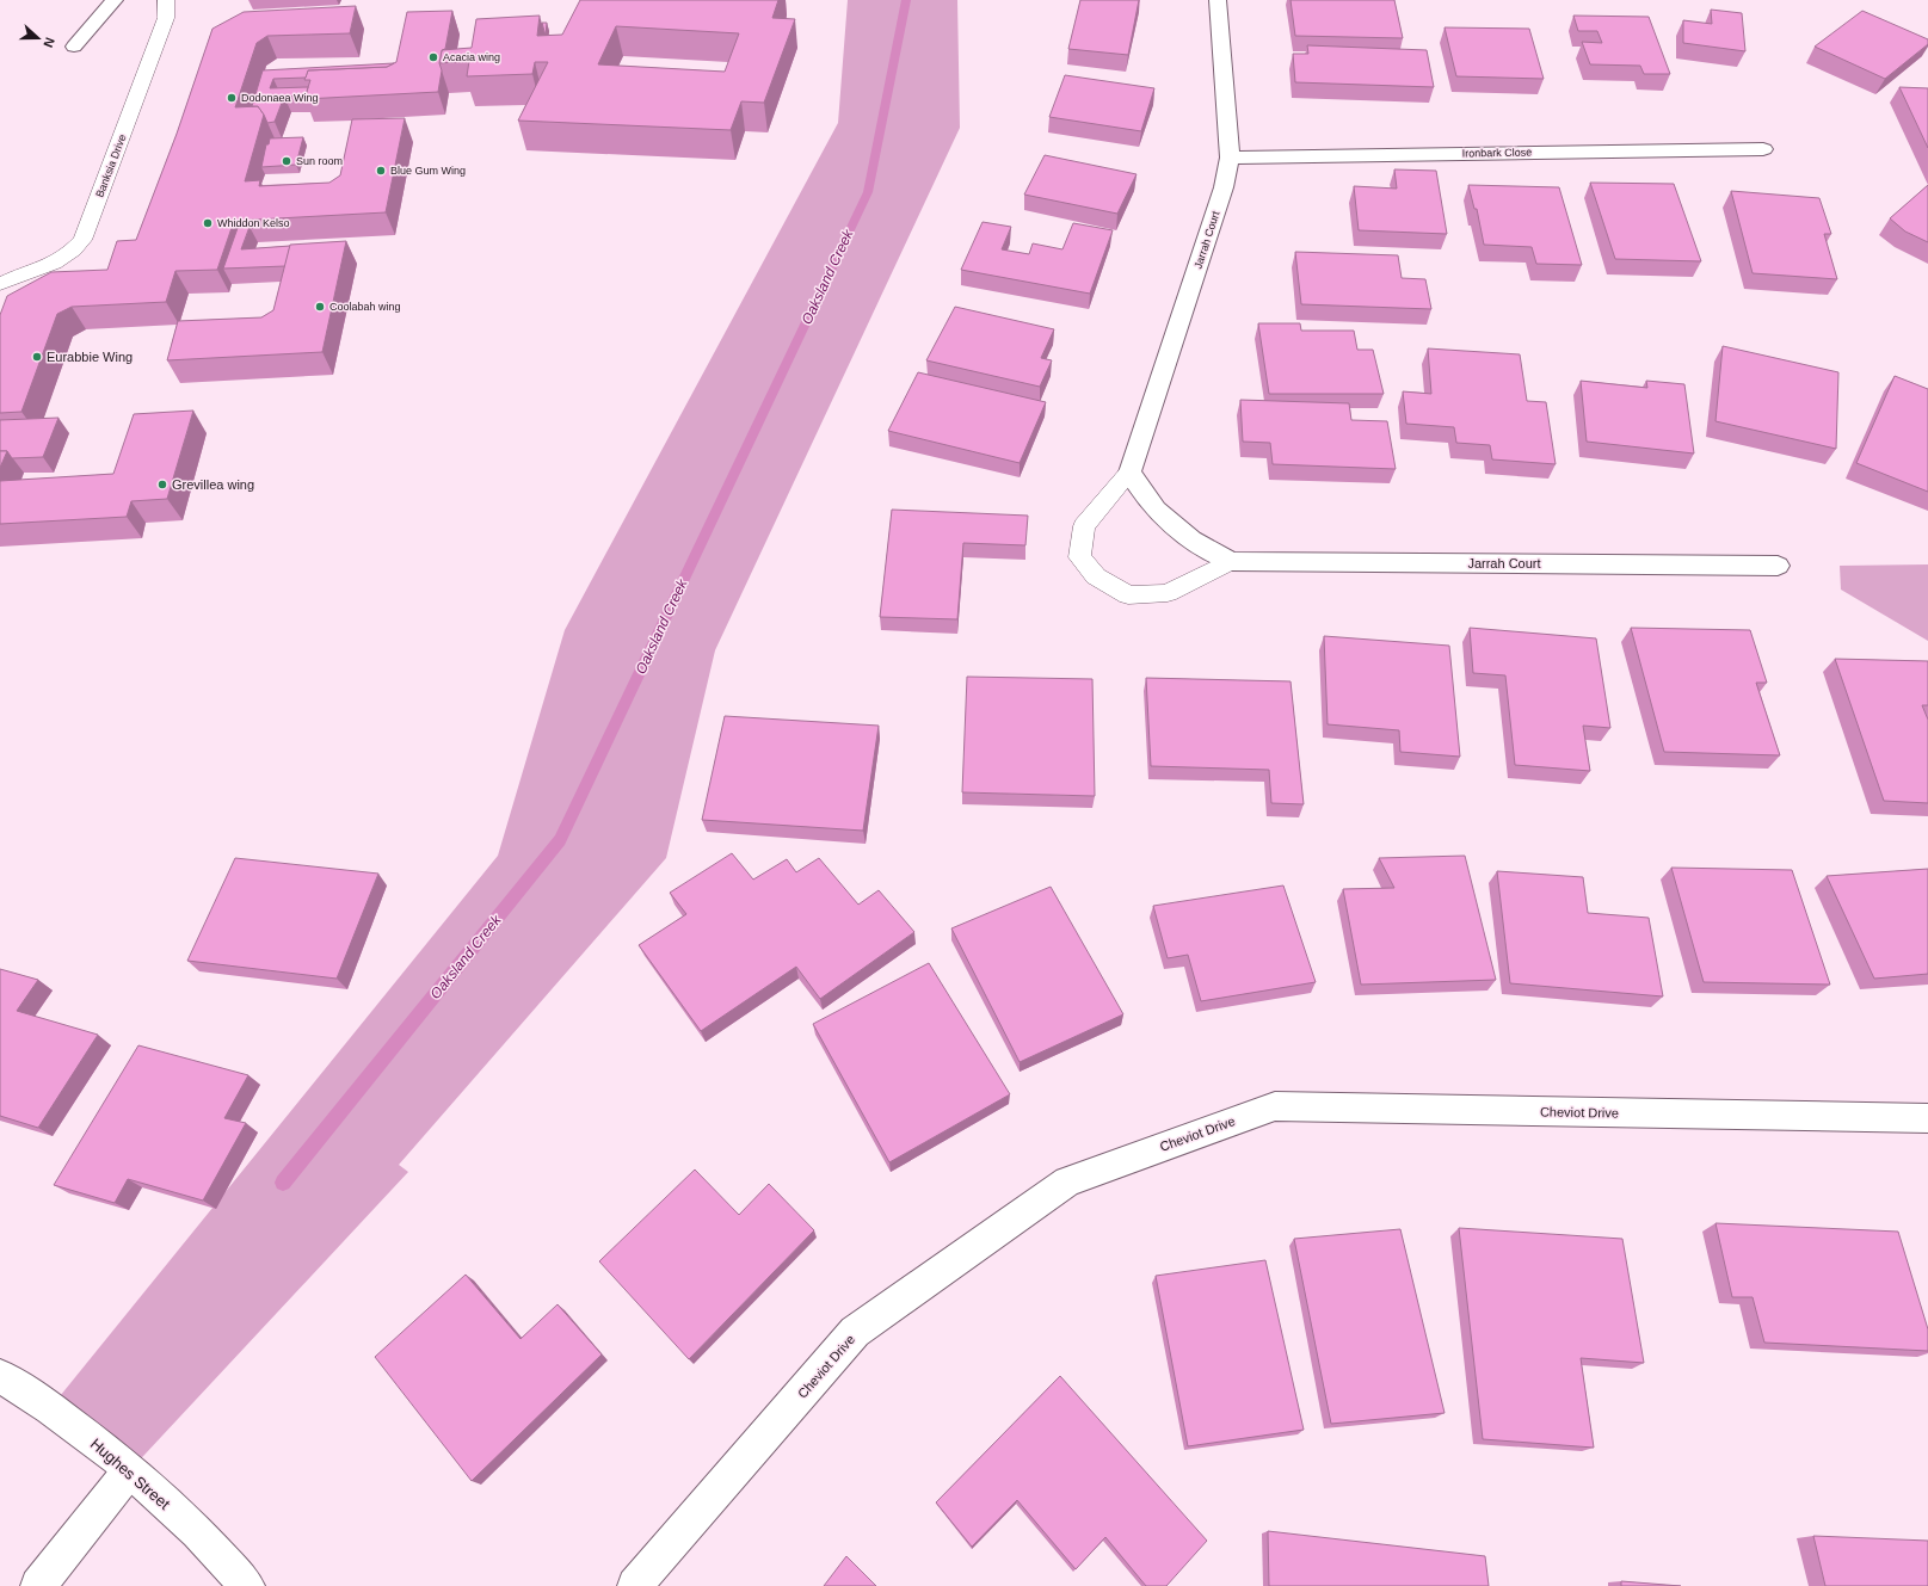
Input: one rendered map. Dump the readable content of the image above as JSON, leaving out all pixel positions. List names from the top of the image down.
{
  "streets": {
    "street": [
      "Ironbark Close",
      "Jarrah Court",
      "Cheviot Drive",
      "Hughes Street"
    ],
    "lane": ["Banksia Drive"]
  },
  "crossings": [
    ["Ironbark Close", "Jarrah Court"]
  ],
  "water": ["Oaksland Creek"],
  "places": [
    "Acacia wing",
    "Dodonaea Wing",
    "Sun room",
    "Blue Gum Wing",
    "Whiddon Kelso",
    "Coolabah wing",
    "Eurabbie Wing",
    "Grevillea wing"
  ],
  "north": "right"
}
